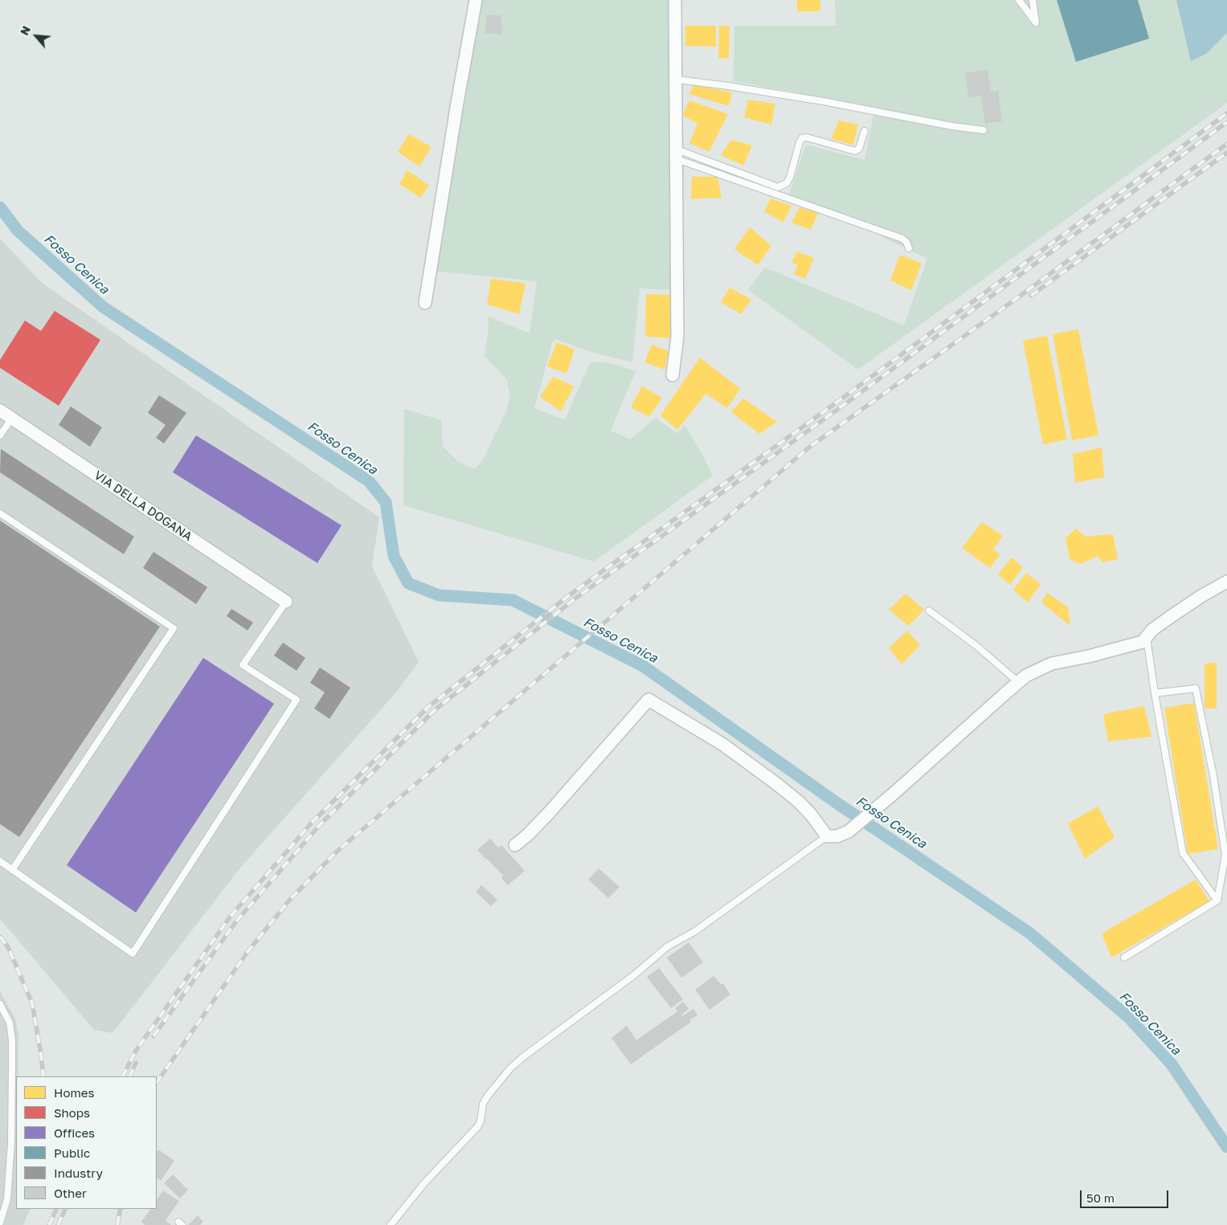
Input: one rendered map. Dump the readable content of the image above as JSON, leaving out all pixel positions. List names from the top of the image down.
{
  "streets": {
    "street": ["VIA DELLA DOGANA"]
  },
  "water": ["Fosso Cenica"],
  "legend": [
    "Homes",
    "Shops",
    "Offices",
    "Public",
    "Industry",
    "Other"
  ],
  "scale_bar": "50 m",
  "north": "top left"
}
